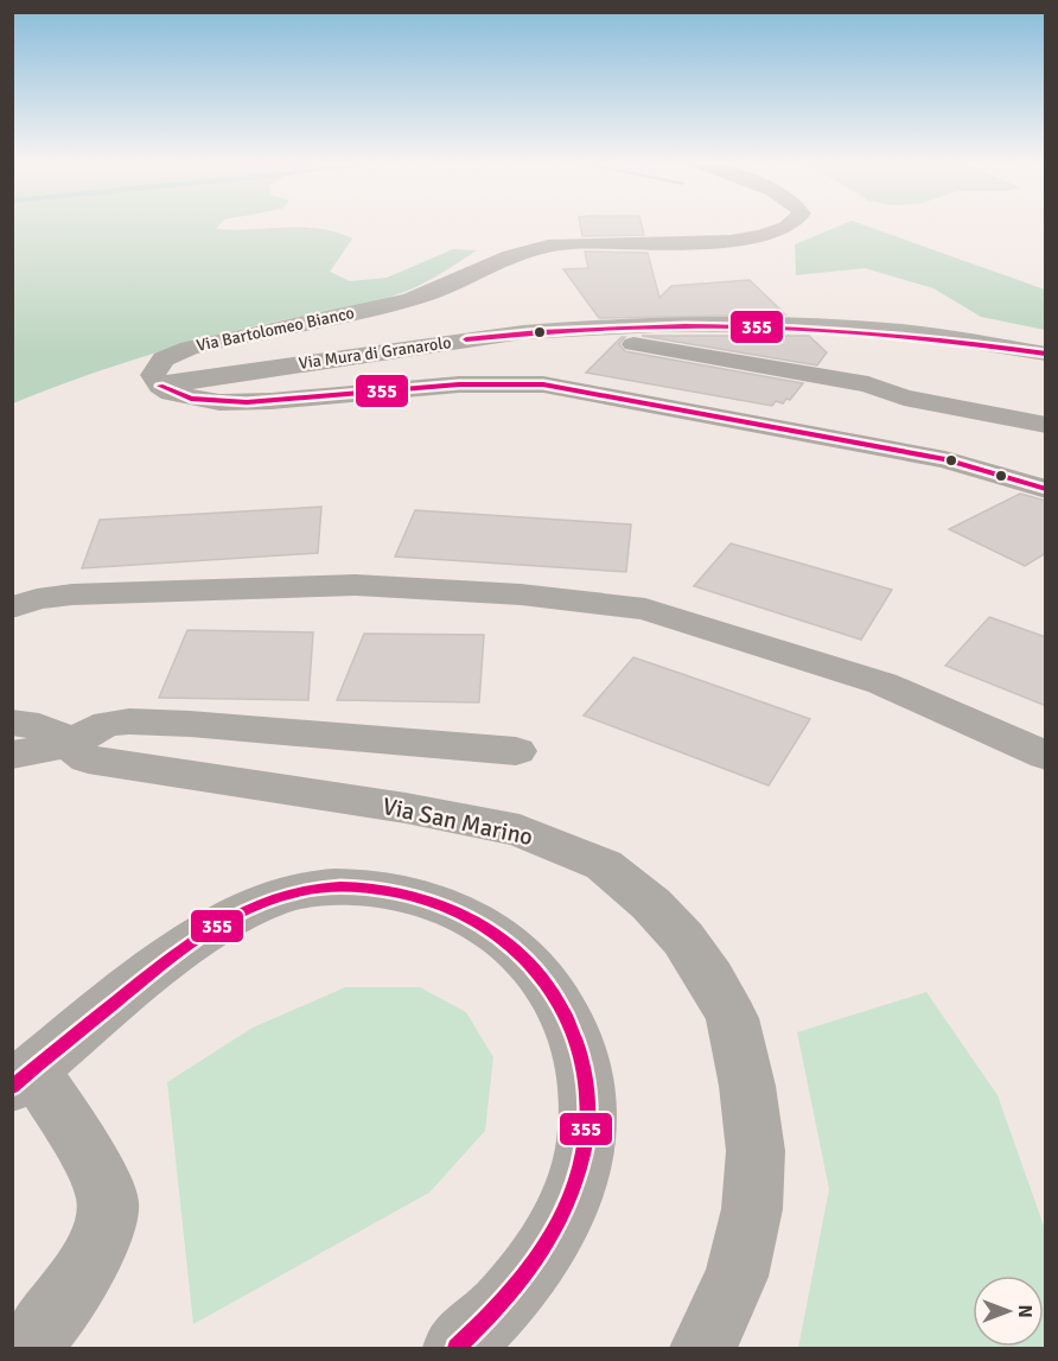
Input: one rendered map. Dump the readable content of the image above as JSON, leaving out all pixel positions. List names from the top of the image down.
{
  "streets": {
    "street": ["Via Bartolomeo Bianco", "Via Mura di Granarolo", "Via San Marino"]
  },
  "crossings": [
    ["Via Bartolomeo Bianco", "Via Mura di Granarolo"]
  ],
  "lines": ["transit line 355"],
  "north": "right"
}
